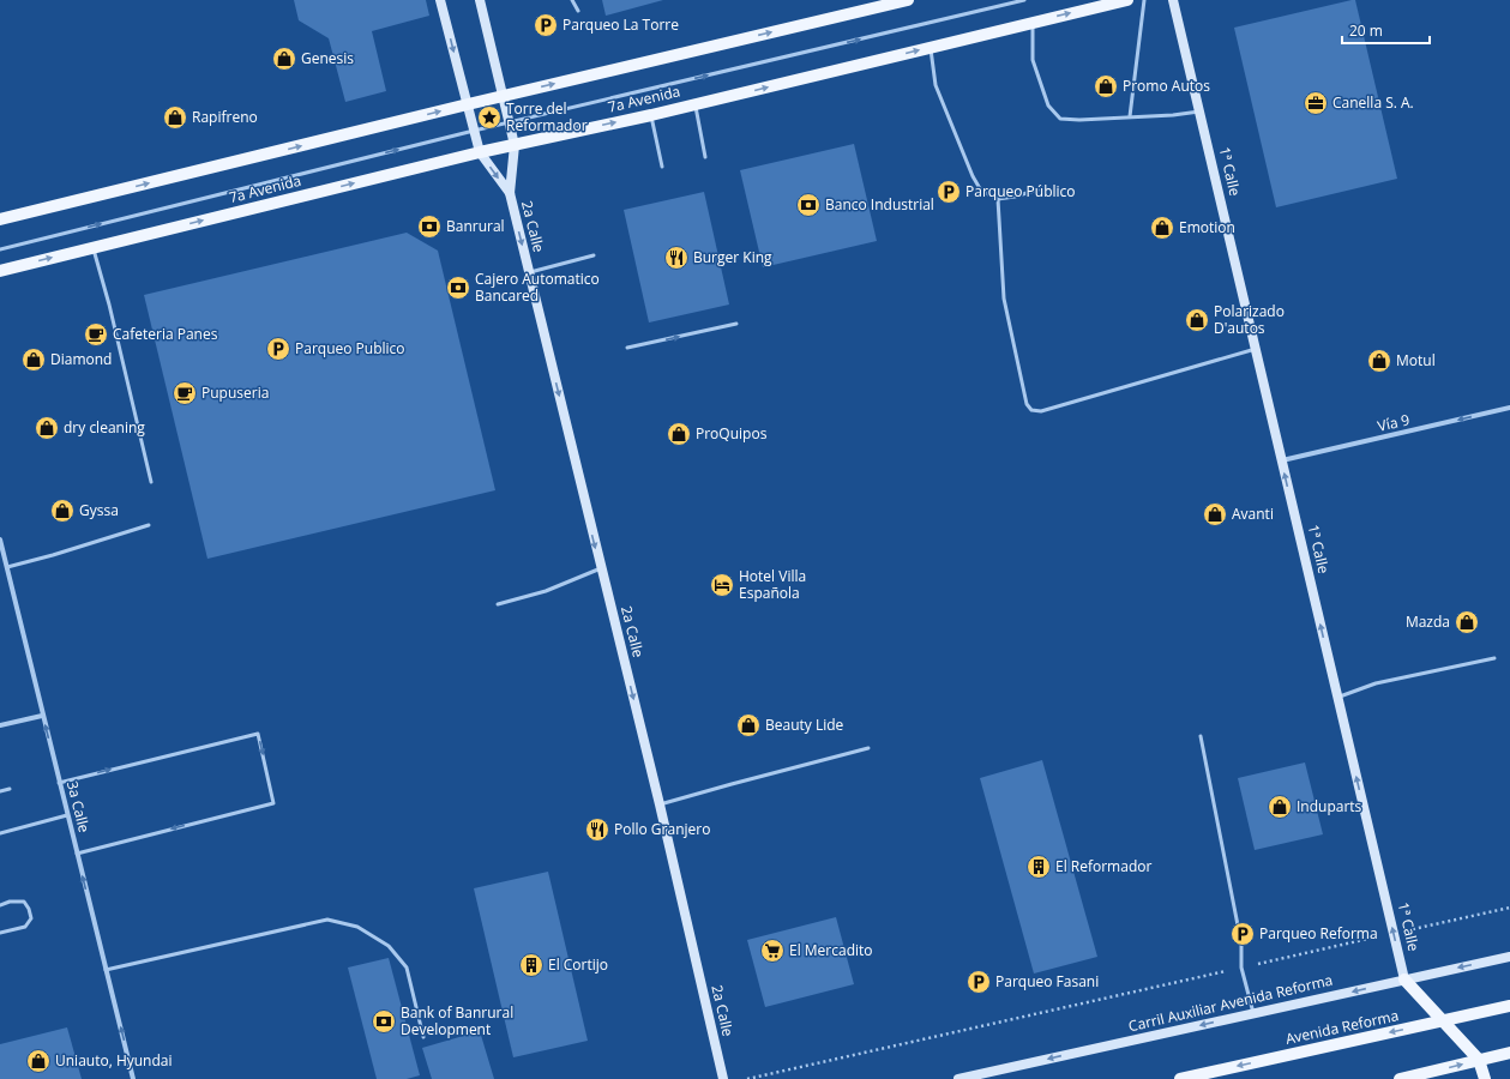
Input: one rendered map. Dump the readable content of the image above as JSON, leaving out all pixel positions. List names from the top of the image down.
{
  "streets": {
    "main road": ["7a Avenida", "1ª Calle", "Avenida Reforma"],
    "street": [
      "2a Calle",
      "Vía 9",
      "3a Calle",
      "Carril Auxiliar Avenida Reforma"
    ]
  },
  "crossings": [
    ["7a Avenida", "2a Calle"],
    ["1ª Calle", "Vía 9"],
    ["1ª Calle", "Carril Auxiliar Avenida Reforma"],
    ["1ª Calle", "Avenida Reforma"]
  ],
  "one_way": [
    "1ª Calle",
    "2a Calle",
    "Vía 9",
    "3a Calle",
    "Carril Auxiliar Avenida Reforma",
    "Avenida Reforma"
  ],
  "places": {
    "parking": [
      "Parqueo La Torre",
      "Parqueo Público",
      "Parqueo Publico",
      "Parqueo Reforma",
      "Parqueo Fasani"
    ],
    "shop": [
      "Genesis",
      "Promo Autos",
      "Rapifreno",
      "Emotion",
      "Polarizado D'autos",
      "Diamond",
      "Motul",
      "dry cleaning",
      "ProQuipos",
      "Gyssa",
      "Avanti",
      "Mazda",
      "Beauty Lide",
      "Induparts",
      "Uniauto, Hyundai"
    ],
    "office": ["Canella S. A."],
    "place": ["Torre del Reformador"],
    "bank": [
      "Banco Industrial",
      "Banrural",
      "Cajero Automatico Bancared",
      "Bank of Banrural Development"
    ],
    "restaurant": ["Burger King", "Pollo Granjero"],
    "cafe": ["Cafeteria Panes", "Pupuseria"],
    "hotel": ["Hotel Villa Española"],
    "building": ["El Reformador", "El Cortijo"],
    "supermarket": ["El Mercadito"]
  },
  "scale_bar": "20 m"
}
